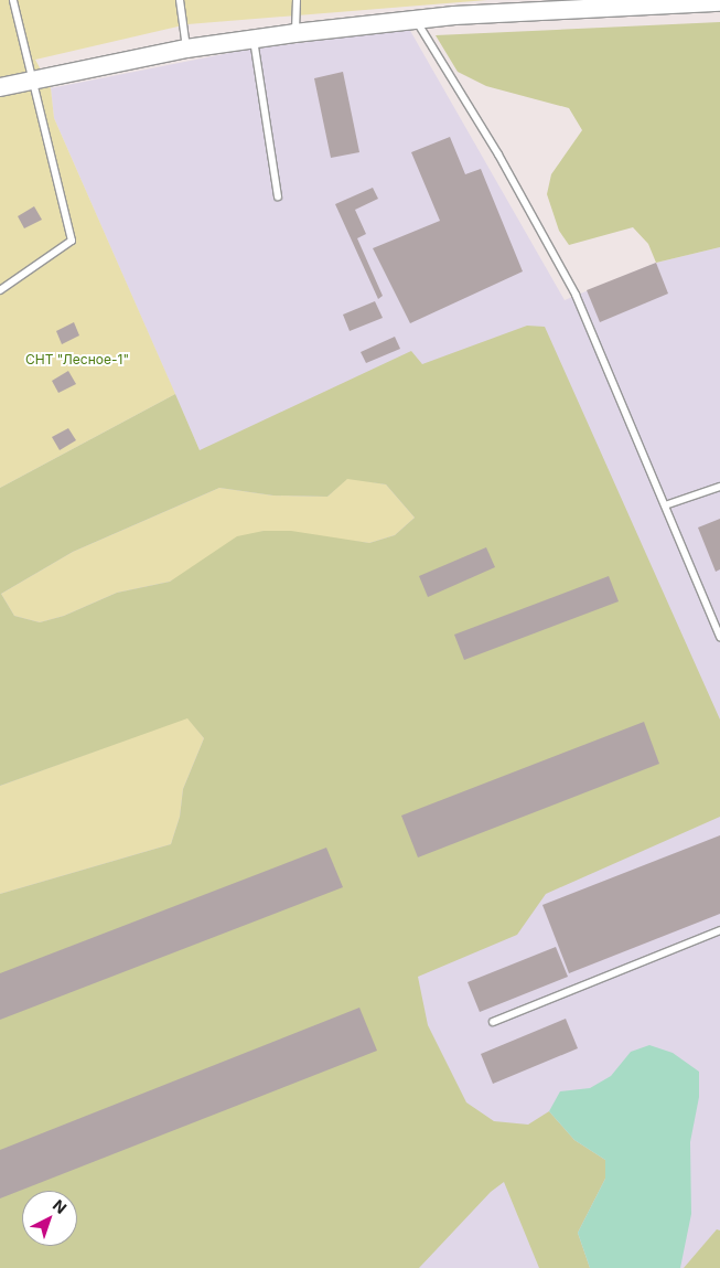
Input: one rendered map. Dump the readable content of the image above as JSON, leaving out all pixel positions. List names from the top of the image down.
{
  "parks": ["СНТ \"Лесное-1\""],
  "north": "top right"
}
